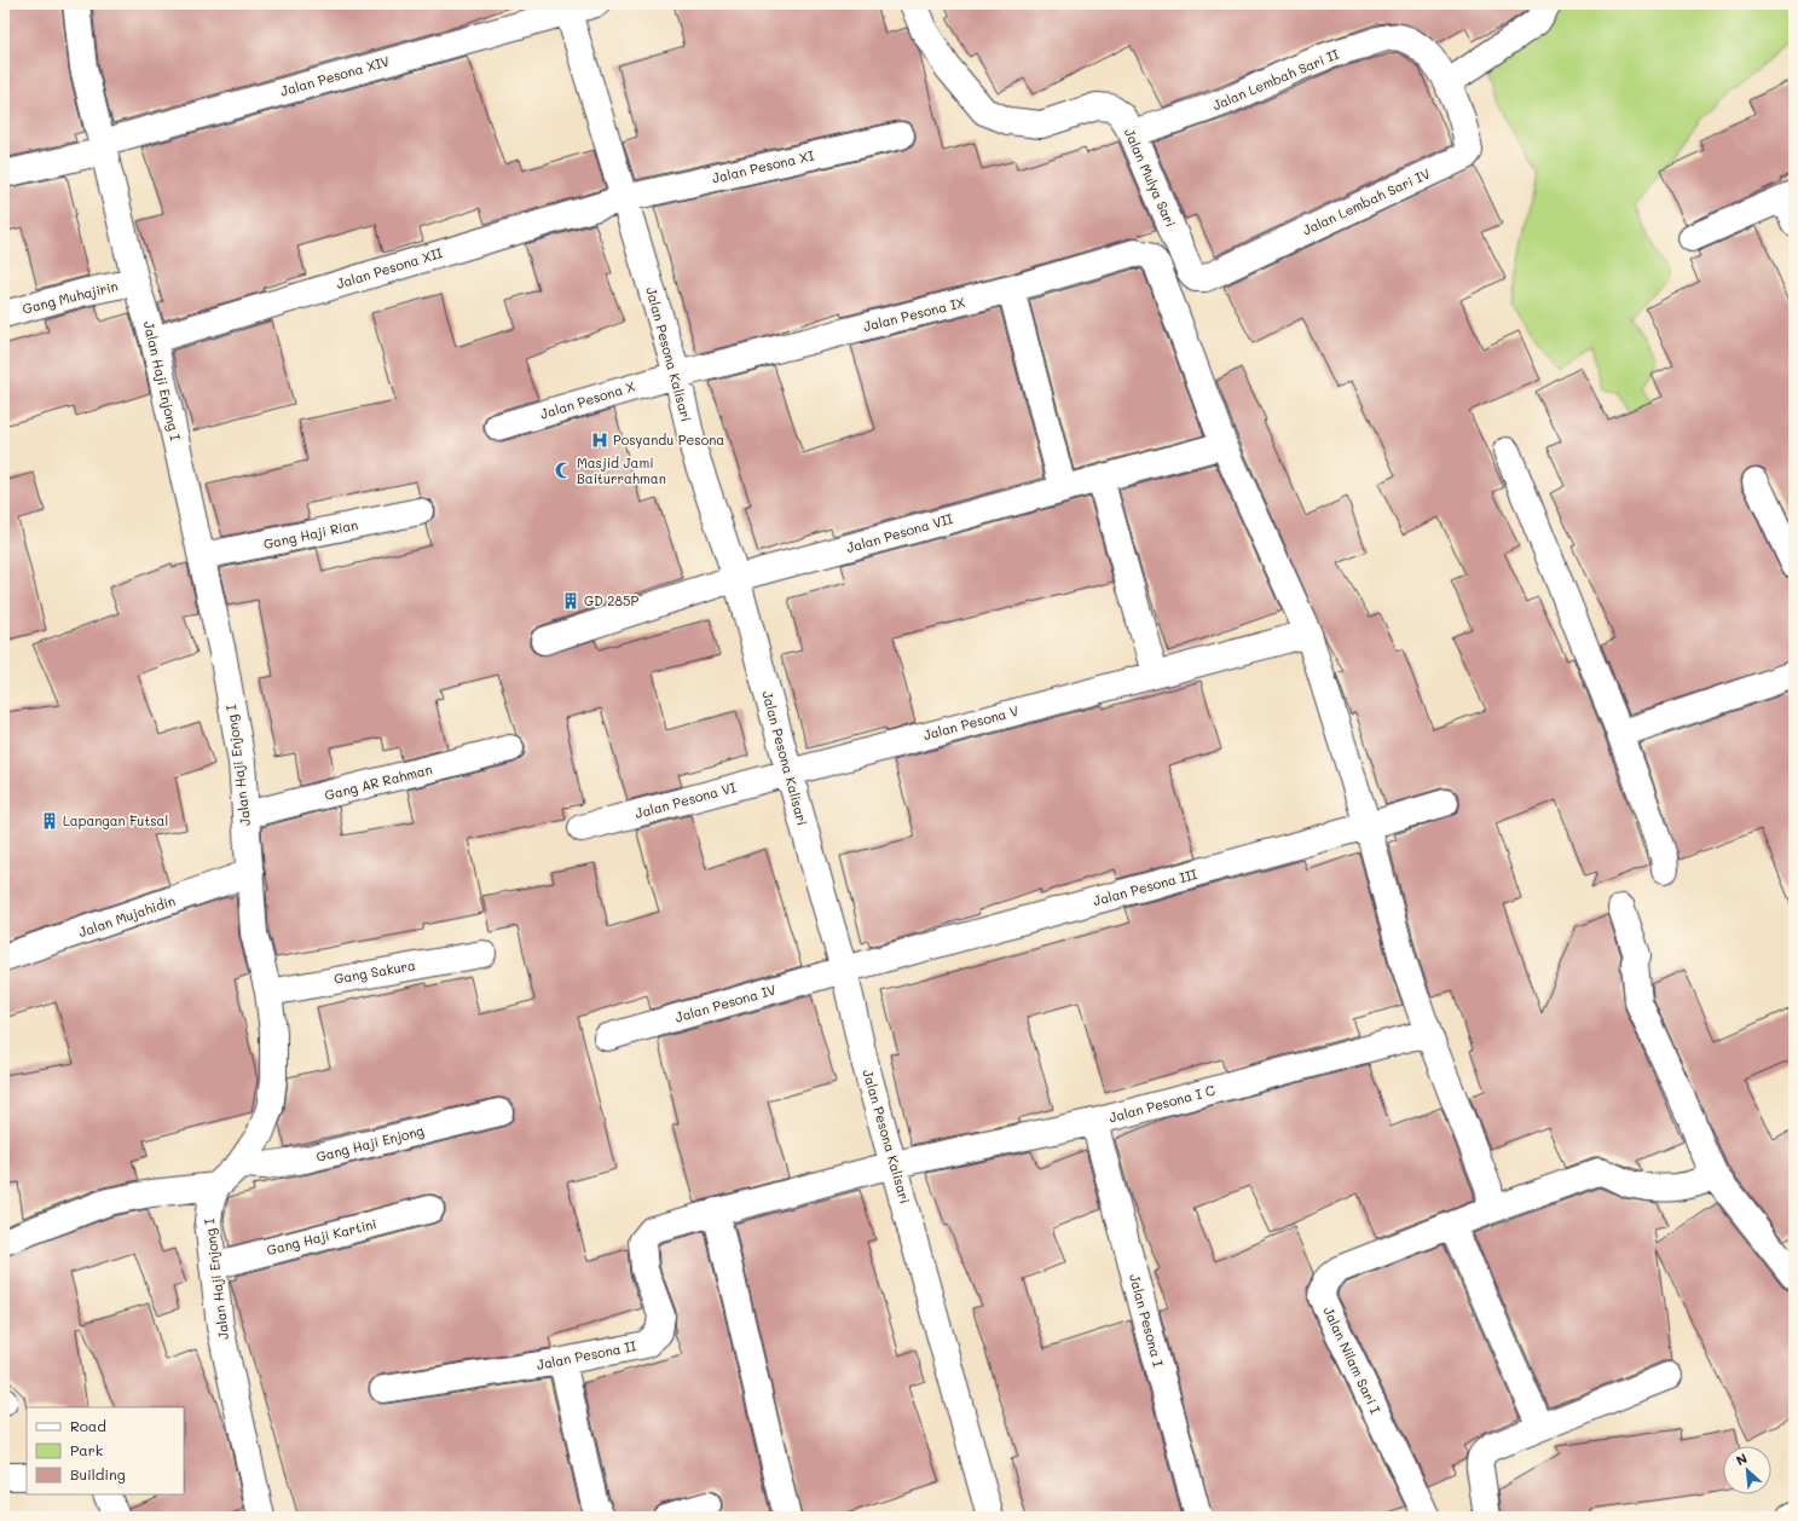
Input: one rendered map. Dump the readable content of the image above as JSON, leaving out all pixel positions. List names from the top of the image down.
{
  "streets": {
    "street": [
      "Jalan Pesona XIV",
      "Jalan Lembah Sari II",
      "Jalan Pesona XI",
      "Jalan Mulya Sari",
      "Jalan Lembah Sari IV",
      "Jalan Pesona XII",
      "Gang Muhajirin",
      "Jalan Pesona IX",
      "Jalan Pesona Kalisari",
      "Jalan Haji Enjong I",
      "Jalan Pesona X",
      "Jalan Pesona VII",
      "Gang Haji Rian",
      "Jalan Pesona V",
      "Gang AR Rahman",
      "Jalan Pesona VI",
      "Jalan Pesona III",
      "Jalan Mujahidin",
      "Gang Sakura",
      "Jalan Pesona IV",
      "Jalan Pesona I C",
      "Gang Haji Enjong",
      "Gang Haji Kartini",
      "Jalan Pesona I",
      "Jalan Pesona II",
      "Jalan Nilam Sari I"
    ]
  },
  "crossings": [
    ["Jalan Pesona XIV", "Jalan Pesona Kalisari"],
    ["Jalan Pesona XIV", "Jalan Haji Enjong I"],
    ["Jalan Lembah Sari II", "Jalan Mulya Sari"],
    ["Jalan Lembah Sari II", "Jalan Lembah Sari IV"],
    ["Jalan Pesona XI", "Jalan Pesona XII"],
    ["Jalan Pesona XI", "Jalan Pesona Kalisari"],
    ["Jalan Mulya Sari", "Jalan Lembah Sari IV"],
    ["Jalan Pesona XII", "Jalan Pesona Kalisari"],
    ["Jalan Pesona XII", "Jalan Haji Enjong I"],
    ["Gang Muhajirin", "Jalan Haji Enjong I"],
    ["Jalan Pesona IX", "Jalan Pesona Kalisari"],
    ["Jalan Pesona IX", "Jalan Pesona X"],
    ["Jalan Pesona IX", "Jalan Pesona VII"],
    ["Jalan Pesona Kalisari", "Jalan Pesona X"],
    ["Jalan Pesona Kalisari", "Jalan Pesona VII"],
    ["Jalan Pesona Kalisari", "Jalan Pesona V"],
    ["Jalan Pesona Kalisari", "Jalan Pesona VI"],
    ["Jalan Pesona Kalisari", "Jalan Pesona III"],
    ["Jalan Pesona Kalisari", "Jalan Pesona IV"],
    ["Jalan Pesona Kalisari", "Jalan Pesona I C"],
    ["Jalan Pesona Kalisari", "Jalan Pesona II"],
    ["Jalan Haji Enjong I", "Gang Haji Rian"],
    ["Jalan Haji Enjong I", "Gang AR Rahman"],
    ["Jalan Haji Enjong I", "Jalan Mujahidin"],
    ["Jalan Haji Enjong I", "Gang Sakura"],
    ["Jalan Haji Enjong I", "Gang Haji Enjong"],
    ["Jalan Haji Enjong I", "Gang Haji Kartini"],
    ["Jalan Pesona V", "Jalan Pesona VI"],
    ["Jalan Pesona III", "Jalan Pesona IV"],
    ["Jalan Pesona I C", "Jalan Pesona I"],
    ["Jalan Pesona I C", "Jalan Pesona II"]
  ],
  "places": {
    "hospital": ["Posyandu Pesona"],
    "mosque": ["Masjid Jami Baiturrahman"],
    "building": ["GD 285P", "Lapangan Futsal"]
  },
  "legend": ["Road", "Park", "Building"],
  "north": "top left"
}
